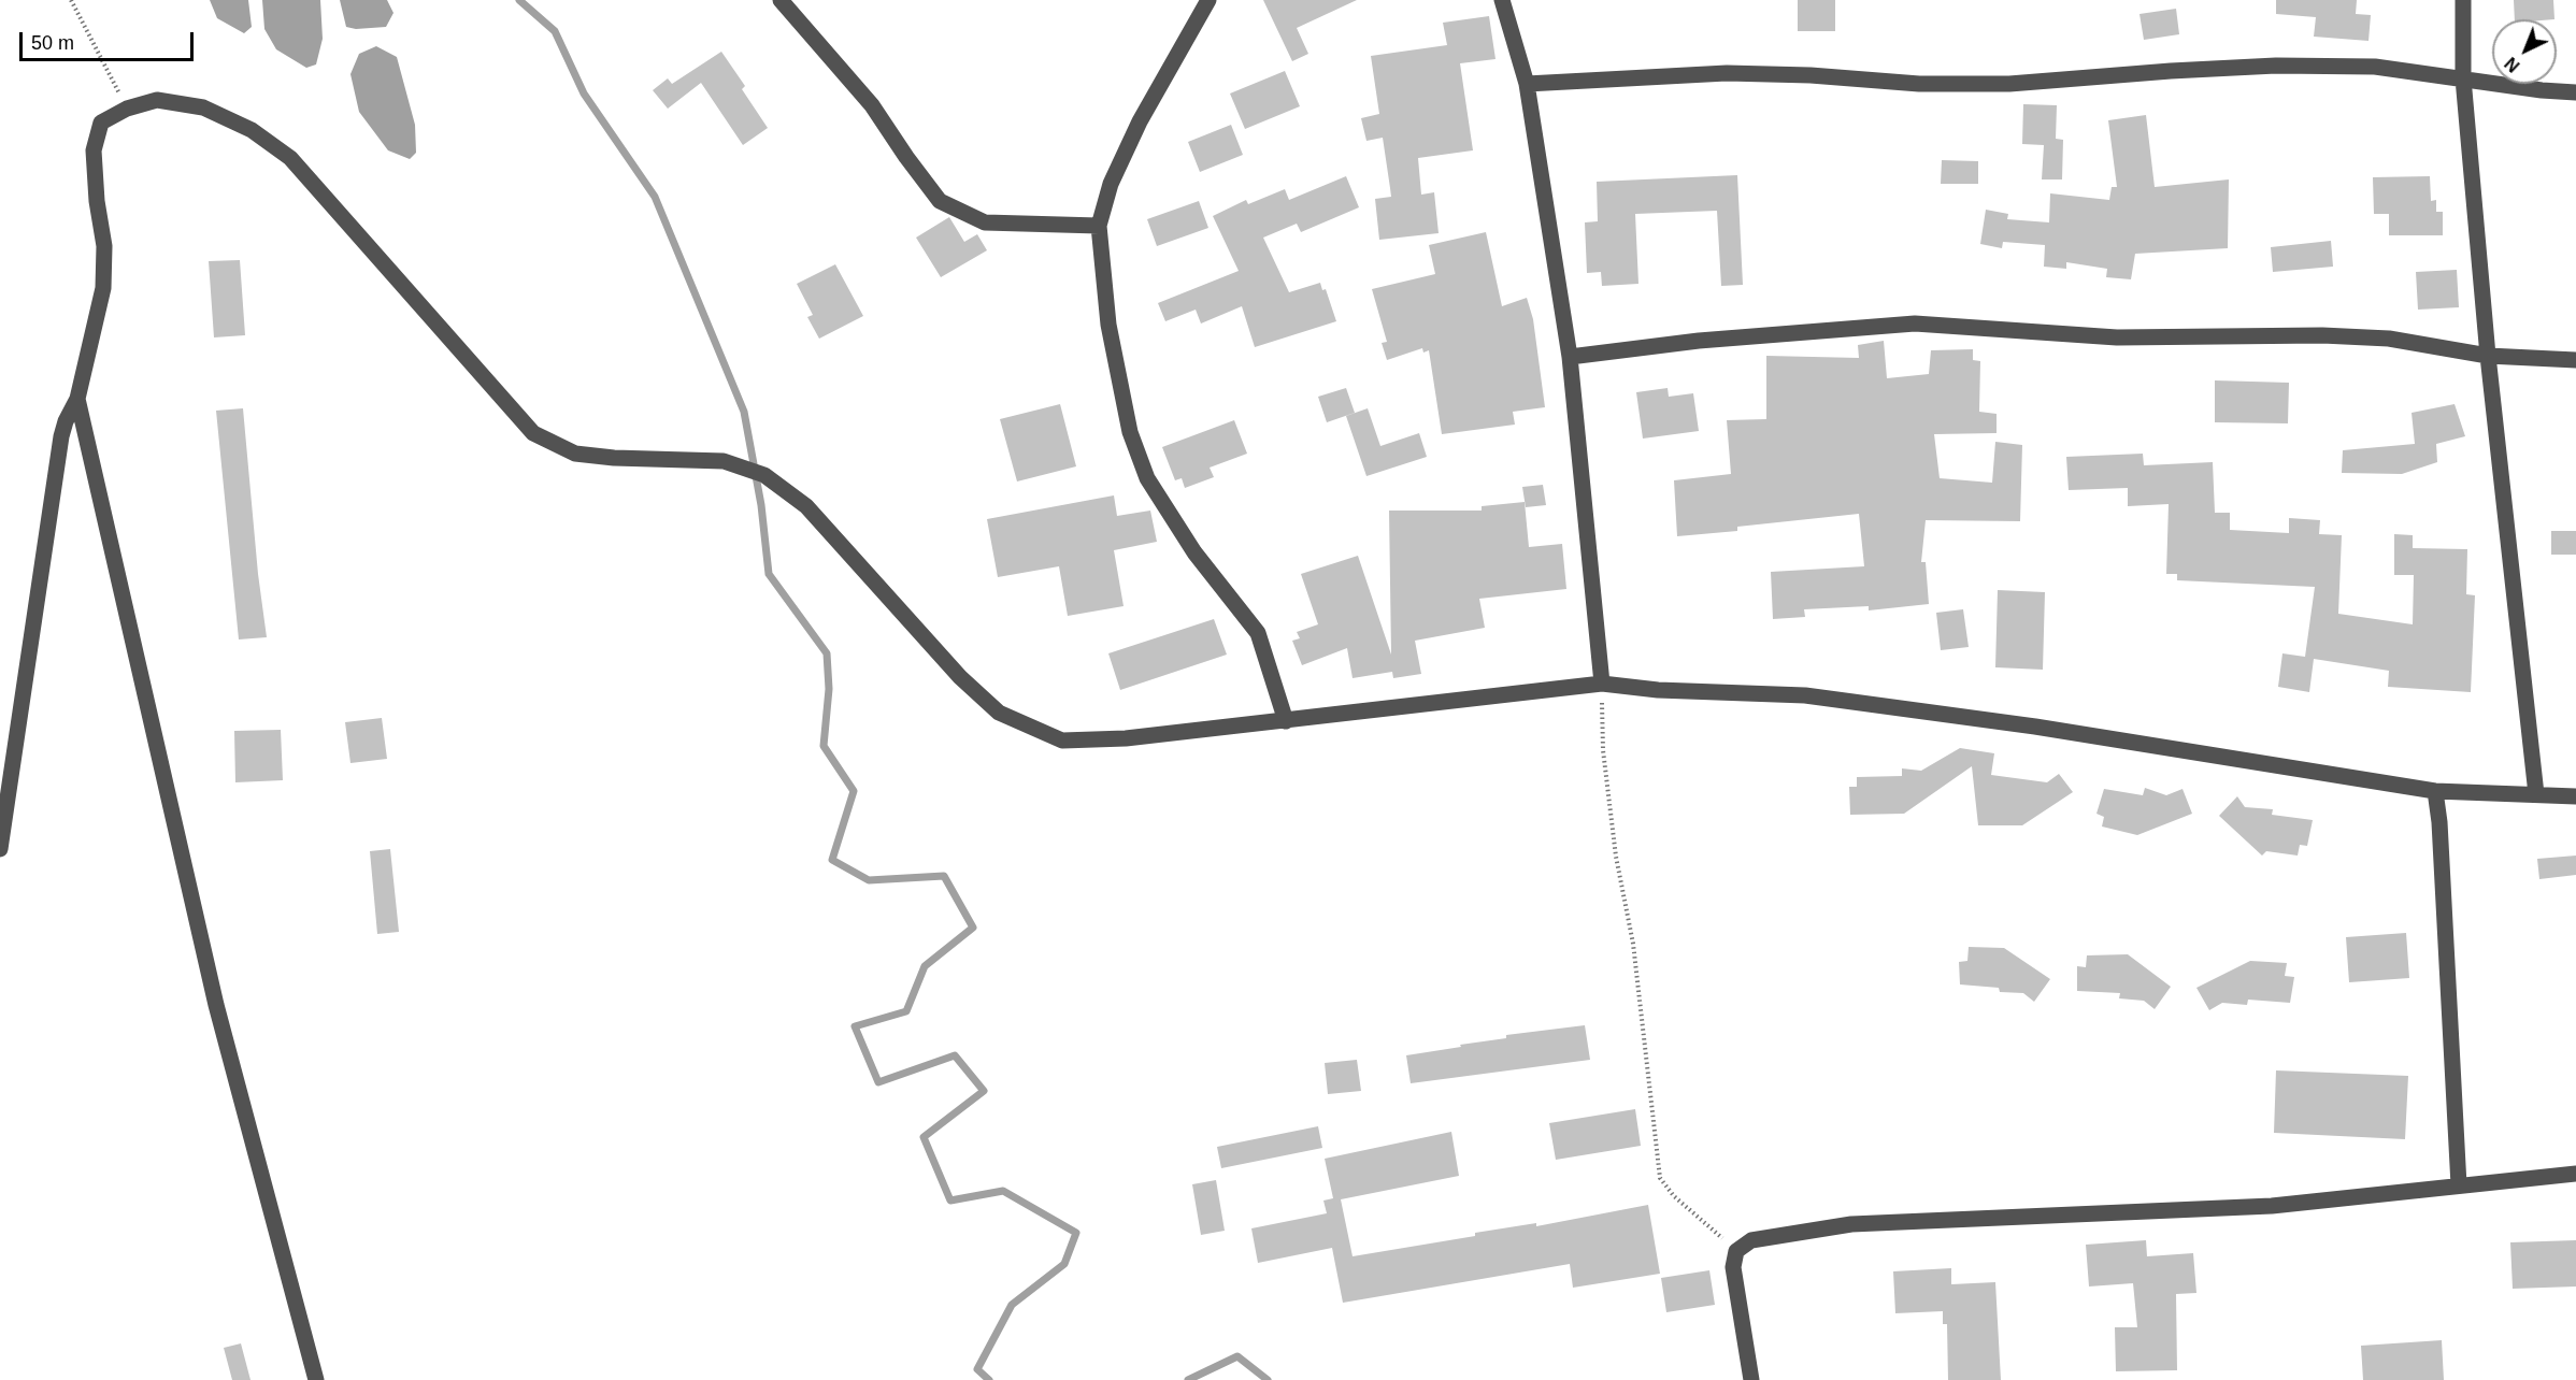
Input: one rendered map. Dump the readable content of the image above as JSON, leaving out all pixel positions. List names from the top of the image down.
{
  "scale_bar": "50 m",
  "north": "bottom left"
}
